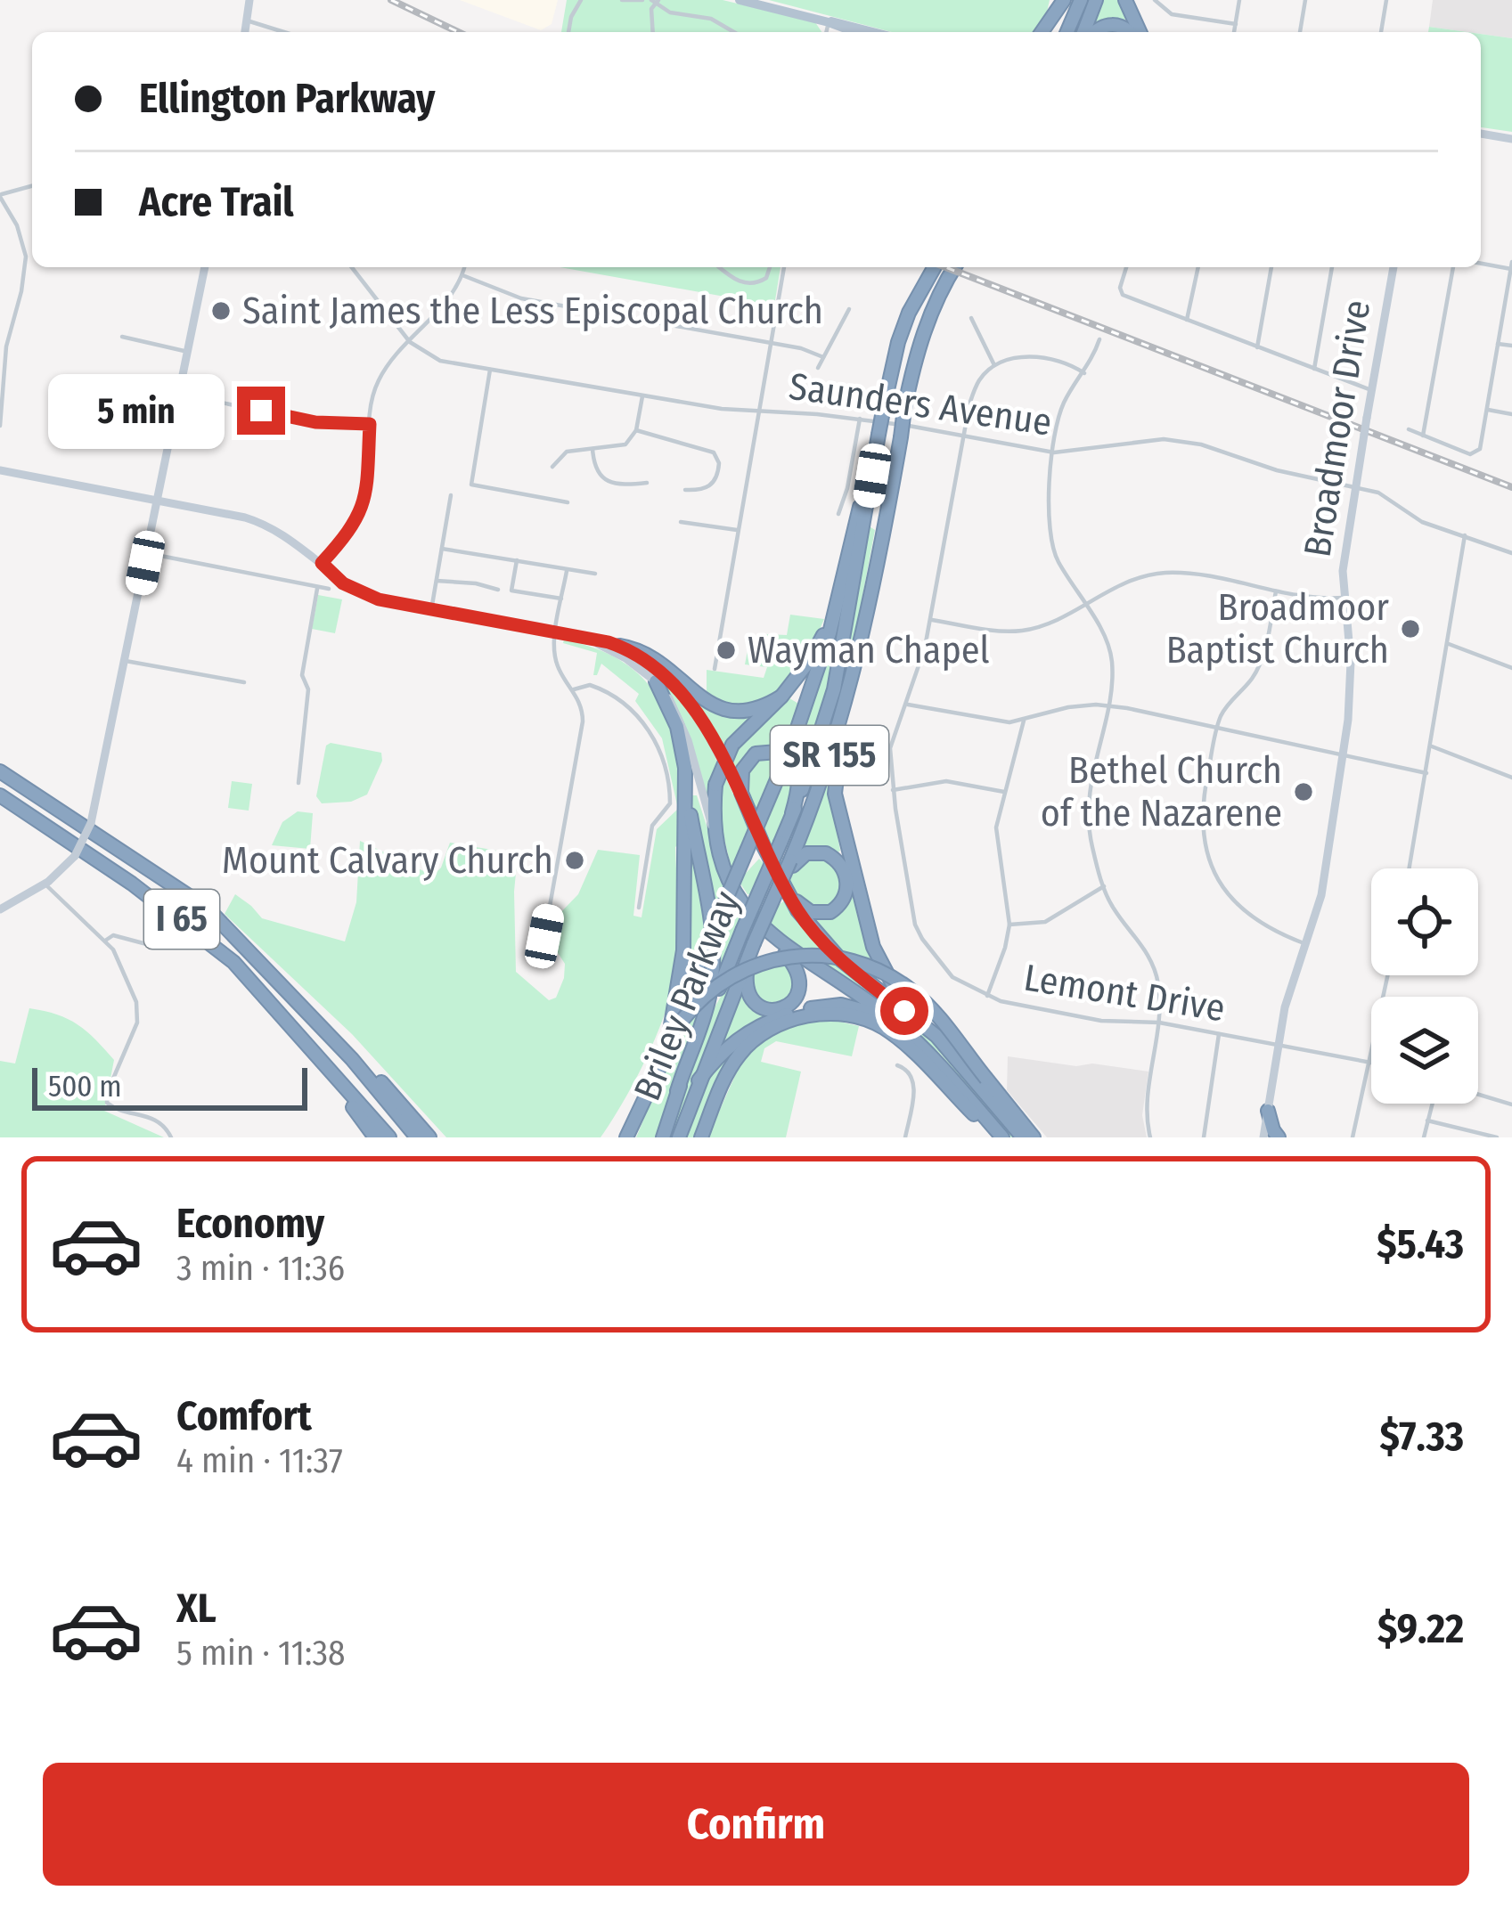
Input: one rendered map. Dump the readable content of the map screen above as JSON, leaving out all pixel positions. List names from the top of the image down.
{
  "streets": {
    "highway": ["SR 155", "I 65", "Briley Parkway"],
    "main road": ["Broadmoor Drive"],
    "street": ["Saunders Avenue", "Lemont Drive"]
  },
  "crossings": [
    ["Saunders Avenue", "Broadmoor Drive"],
    ["Saunders Avenue", "Lemont Drive"],
    ["Broadmoor Drive", "Lemont Drive"],
    ["SR 155", "Briley Parkway"]
  ],
  "places": [
    "Saint James the Less Episcopal Church",
    "Broadmoor Baptist Church",
    "Wayman Chapel",
    "Bethel Church of the Nazarene",
    "Mount Calvary Church"
  ],
  "scale_bar": "500 m",
  "page": {
    "banner": ["Ellington Parkway", "Acre Trail"],
    "bubble": "5 min",
    "scale": "500 m",
    "list": [
      {
        "name": "Economy",
        "note": "3 min · 11:36",
        "value": "$5.43"
      },
      {
        "name": "Comfort",
        "note": "4 min · 11:37",
        "value": "$7.33"
      },
      {
        "name": "XL",
        "note": "5 min · 11:38",
        "value": "$9.22"
      }
    ],
    "buttons": "Confirm"
  }
}
